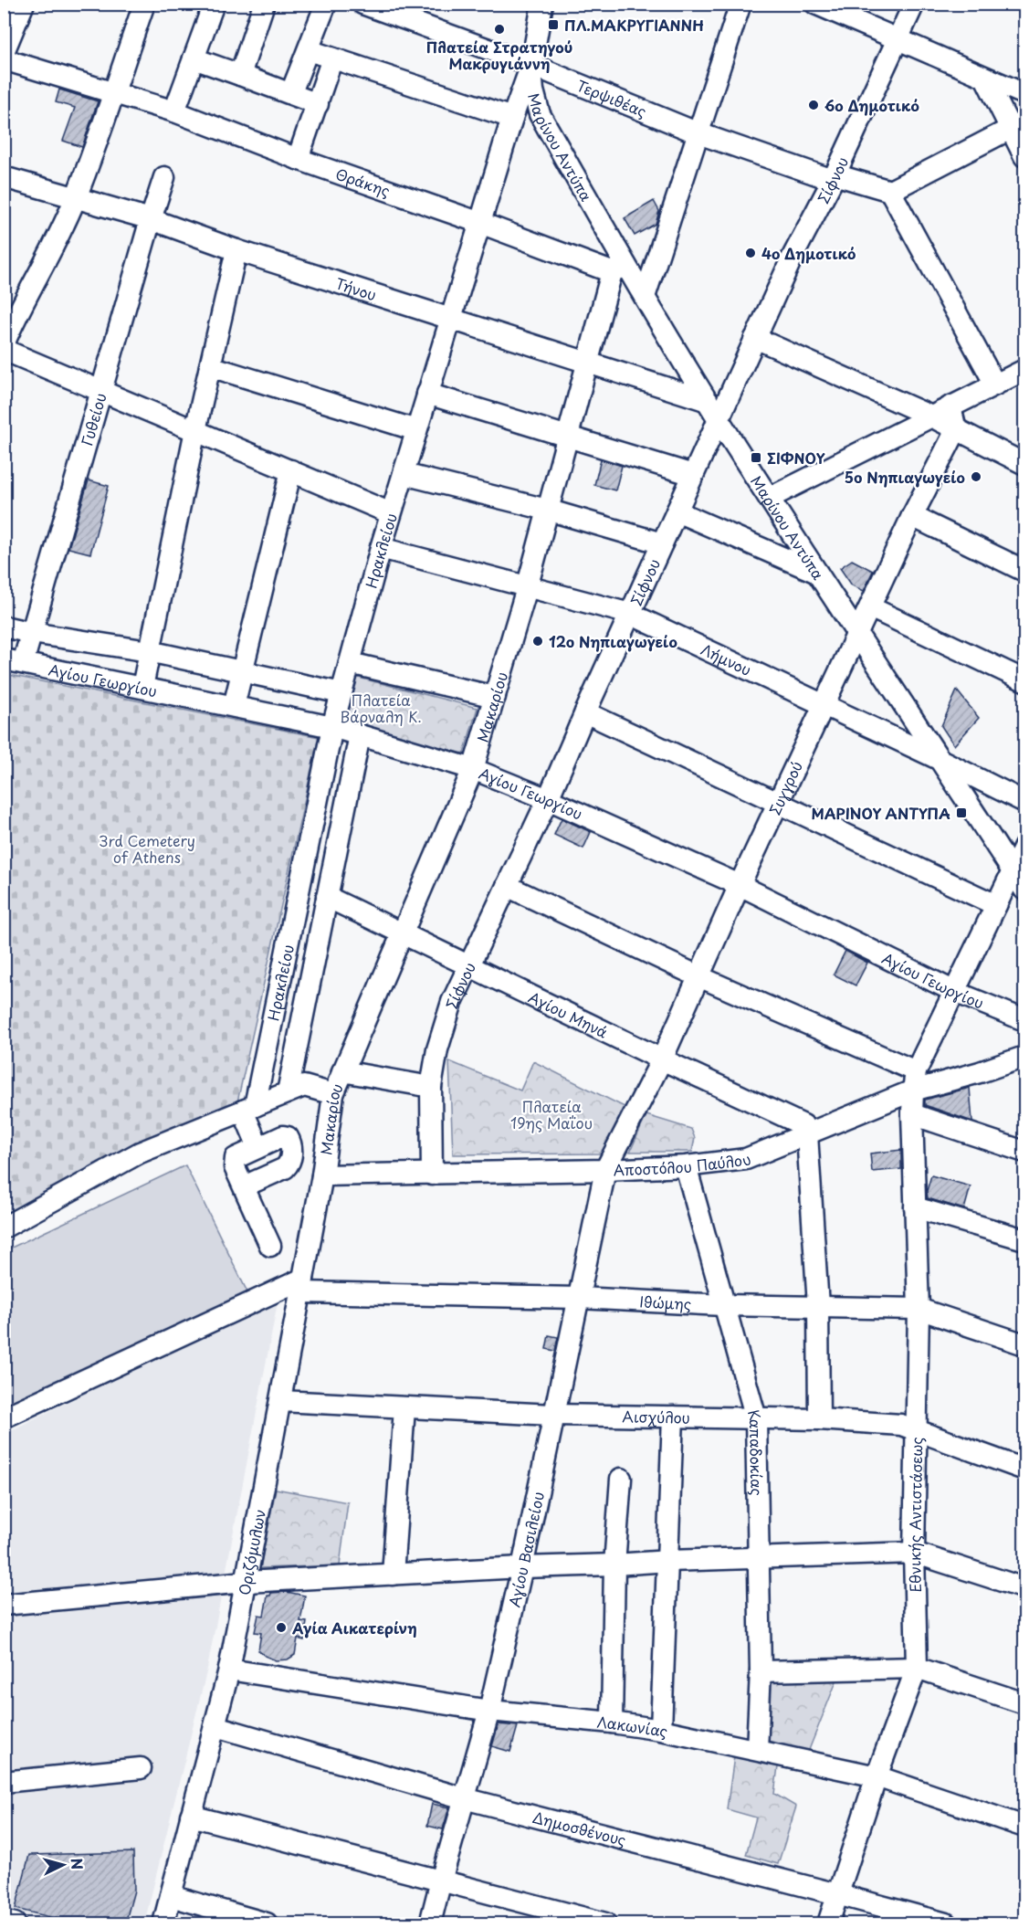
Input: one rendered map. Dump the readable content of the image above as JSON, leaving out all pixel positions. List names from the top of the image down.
{
  "streets": {
    "street": [
      "Τερψιθέας",
      "Μαρίνου Αντύπα",
      "Σίφνου",
      "Θράκης",
      "Τήνου",
      "Γυθείου",
      "Ηρακλείου",
      "Λήμνου",
      "Αγίου Γεωργίου",
      "Μακαρίου",
      "Συγγρού",
      "Αγίου Μηνά",
      "Αποστόλου Παύλου",
      "Ιθώμης",
      "Αισχύλου",
      "Καπαδοκίας",
      "Εθνικής Αντιστάσεως",
      "Αγίου Βασιλείου",
      "Οριζόμυλων",
      "Λακωνίας",
      "Δημοσθένους"
    ]
  },
  "crossings": [
    ["Τερψιθέας", "Μαρίνου Αντύπα"],
    ["Τερψιθέας", "Σίφνου"],
    ["Τερψιθέας", "Ηρακλείου"],
    ["Μαρίνου Αντύπα", "Σίφνου"],
    ["Μαρίνου Αντύπα", "Θράκης"],
    ["Μαρίνου Αντύπα", "Τήνου"],
    ["Μαρίνου Αντύπα", "Ηρακλείου"],
    ["Μαρίνου Αντύπα", "Λήμνου"],
    ["Μαρίνου Αντύπα", "Μακαρίου"],
    ["Μαρίνου Αντύπα", "Συγγρού"],
    ["Σίφνου", "Λήμνου"],
    ["Σίφνου", "Αγίου Γεωργίου"],
    ["Σίφνου", "Αγίου Μηνά"],
    ["Σίφνου", "Αποστόλου Παύλου"],
    ["Θράκης", "Ηρακλείου"],
    ["Θράκης", "Μακαρίου"],
    ["Τήνου", "Γυθείου"],
    ["Τήνου", "Ηρακλείου"],
    ["Τήνου", "Μακαρίου"],
    ["Γυθείου", "Αγίου Γεωργίου"],
    ["Ηρακλείου", "Λήμνου"],
    ["Ηρακλείου", "Αγίου Γεωργίου"],
    ["Λήμνου", "Μακαρίου"],
    ["Λήμνου", "Συγγρού"],
    ["Αγίου Γεωργίου", "Μακαρίου"],
    ["Αγίου Γεωργίου", "Συγγρού"],
    ["Μακαρίου", "Αγίου Μηνά"],
    ["Μακαρίου", "Αποστόλου Παύλου"],
    ["Μακαρίου", "Οριζόμυλων"],
    ["Συγγρού", "Αγίου Μηνά"],
    ["Συγγρού", "Αποστόλου Παύλου"],
    ["Συγγρού", "Αγίου Βασιλείου"],
    ["Αγίου Μηνά", "Αποστόλου Παύλου"],
    ["Αποστόλου Παύλου", "Καπαδοκίας"],
    ["Αποστόλου Παύλου", "Εθνικής Αντιστάσεως"],
    ["Αποστόλου Παύλου", "Αγίου Βασιλείου"],
    ["Αποστόλου Παύλου", "Οριζόμυλων"],
    ["Ιθώμης", "Καπαδοκίας"],
    ["Ιθώμης", "Εθνικής Αντιστάσεως"],
    ["Ιθώμης", "Αγίου Βασιλείου"],
    ["Ιθώμης", "Οριζόμυλων"],
    ["Αισχύλου", "Καπαδοκίας"],
    ["Αισχύλου", "Εθνικής Αντιστάσεως"],
    ["Αισχύλου", "Αγίου Βασιλείου"],
    ["Αισχύλου", "Οριζόμυλων"],
    ["Καπαδοκίας", "Λακωνίας"],
    ["Εθνικής Αντιστάσεως", "Λακωνίας"],
    ["Εθνικής Αντιστάσεως", "Δημοσθένους"],
    ["Αγίου Βασιλείου", "Λακωνίας"],
    ["Αγίου Βασιλείου", "Δημοσθένους"],
    ["Οριζόμυλων", "Λακωνίας"],
    ["Οριζόμυλων", "Δημοσθένους"]
  ],
  "parks": ["Πλατεία Βάρναλη Κ.", "3rd Cemetery of Athens", "Πλατεία 19ης Μαΐου"],
  "places": {
    "transit": ["ΠΛ.ΜΑΚΡΥΓΙΑΝΝΗ", "ΣΙΦΝΟΥ", "ΜΑΡΙΝΟΥ ΑΝΤΥΠΑ"],
    "other": [
      "Πλατεία Στρατηγού Μακρυγιάννη",
      "6ο Δημοτικό",
      "4ο Δημοτικό",
      "5ο Νηπιαγωγείο",
      "12ο Νηπιαγωγείο",
      "Αγία Αικατερίνη"
    ]
  },
  "north": "right"
}
